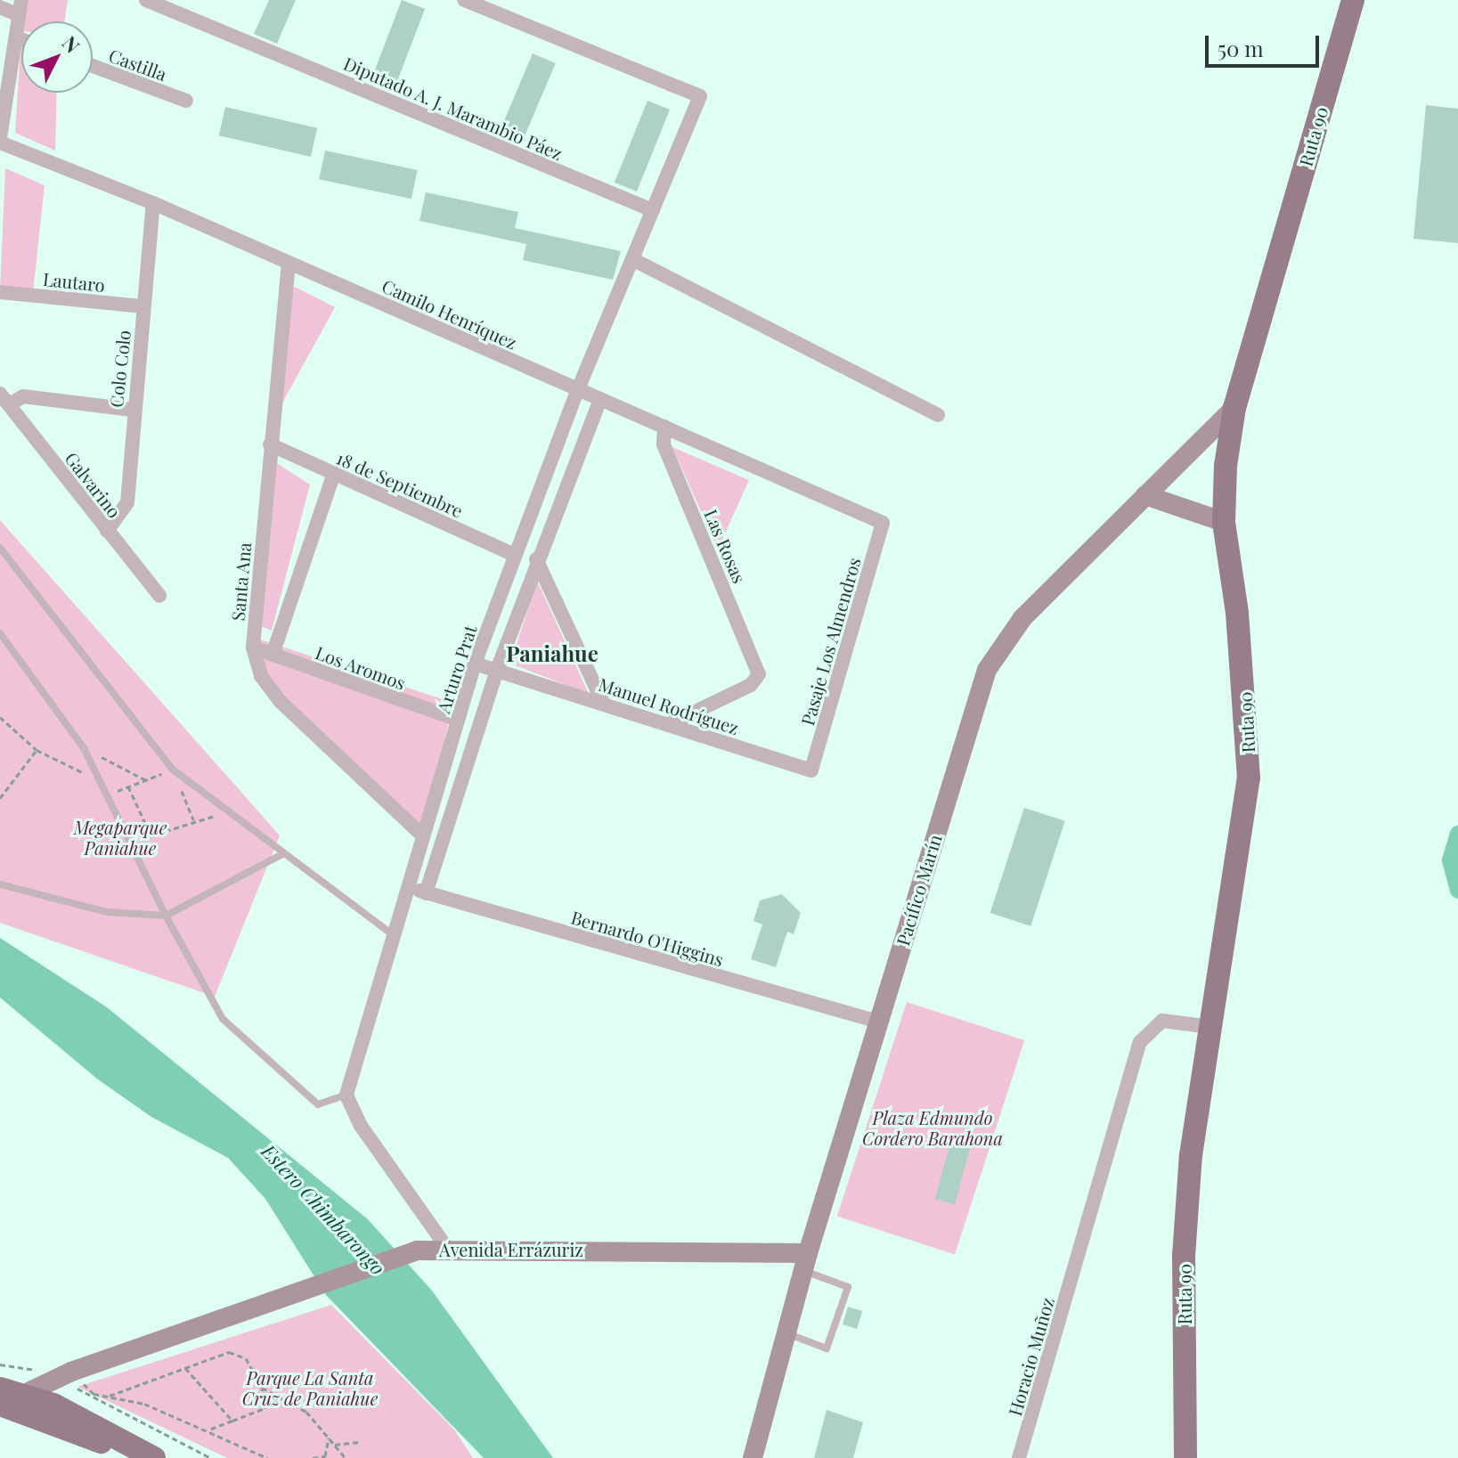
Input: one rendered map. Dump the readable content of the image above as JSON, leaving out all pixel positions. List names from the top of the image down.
{
  "streets": {
    "main road": ["Ruta 90"],
    "street": [
      "Castilla",
      "Diputado A. J. Marambio Páez",
      "Lautaro",
      "Camilo Henríquez",
      "Colo Colo",
      "18 de Septiembre",
      "Galvarino",
      "Las Rosas",
      "Santa Ana",
      "Pasaje Los Almendros",
      "Los Aromos",
      "Arturo Prat",
      "Manuel Rodríguez",
      "Pacífico Marín",
      "Bernardo O'Higgins",
      "Avenida Errázuriz",
      "Horacio Muñoz"
    ]
  },
  "crossings": [
    ["Diputado A. J. Marambio Páez", "Arturo Prat"],
    ["Ruta 90", "Pacífico Marín"],
    ["Ruta 90", "Horacio Muñoz"],
    ["Lautaro", "Colo Colo"],
    ["Camilo Henríquez", "Colo Colo"],
    ["Camilo Henríquez", "Las Rosas"],
    ["Camilo Henríquez", "Santa Ana"],
    ["Camilo Henríquez", "Pasaje Los Almendros"],
    ["Camilo Henríquez", "Arturo Prat"],
    ["Colo Colo", "Galvarino"],
    ["18 de Septiembre", "Santa Ana"],
    ["18 de Septiembre", "Arturo Prat"],
    ["Las Rosas", "Manuel Rodríguez"],
    ["Santa Ana", "Los Aromos"],
    ["Santa Ana", "Arturo Prat"],
    ["Pasaje Los Almendros", "Manuel Rodríguez"],
    ["Los Aromos", "Arturo Prat"],
    ["Arturo Prat", "Manuel Rodríguez"],
    ["Arturo Prat", "Bernardo O'Higgins"],
    ["Pacífico Marín", "Bernardo O'Higgins"],
    ["Pacífico Marín", "Avenida Errázuriz"]
  ],
  "districts": ["Paniahue"],
  "water": ["Estero Chimbarongo"],
  "parks": ["Megaparque Paniahue", "Plaza Edmundo Cordero Barahona", "Parque La Santa Cruz de Paniahue"],
  "scale_bar": "50 m",
  "north": "top right"
}
